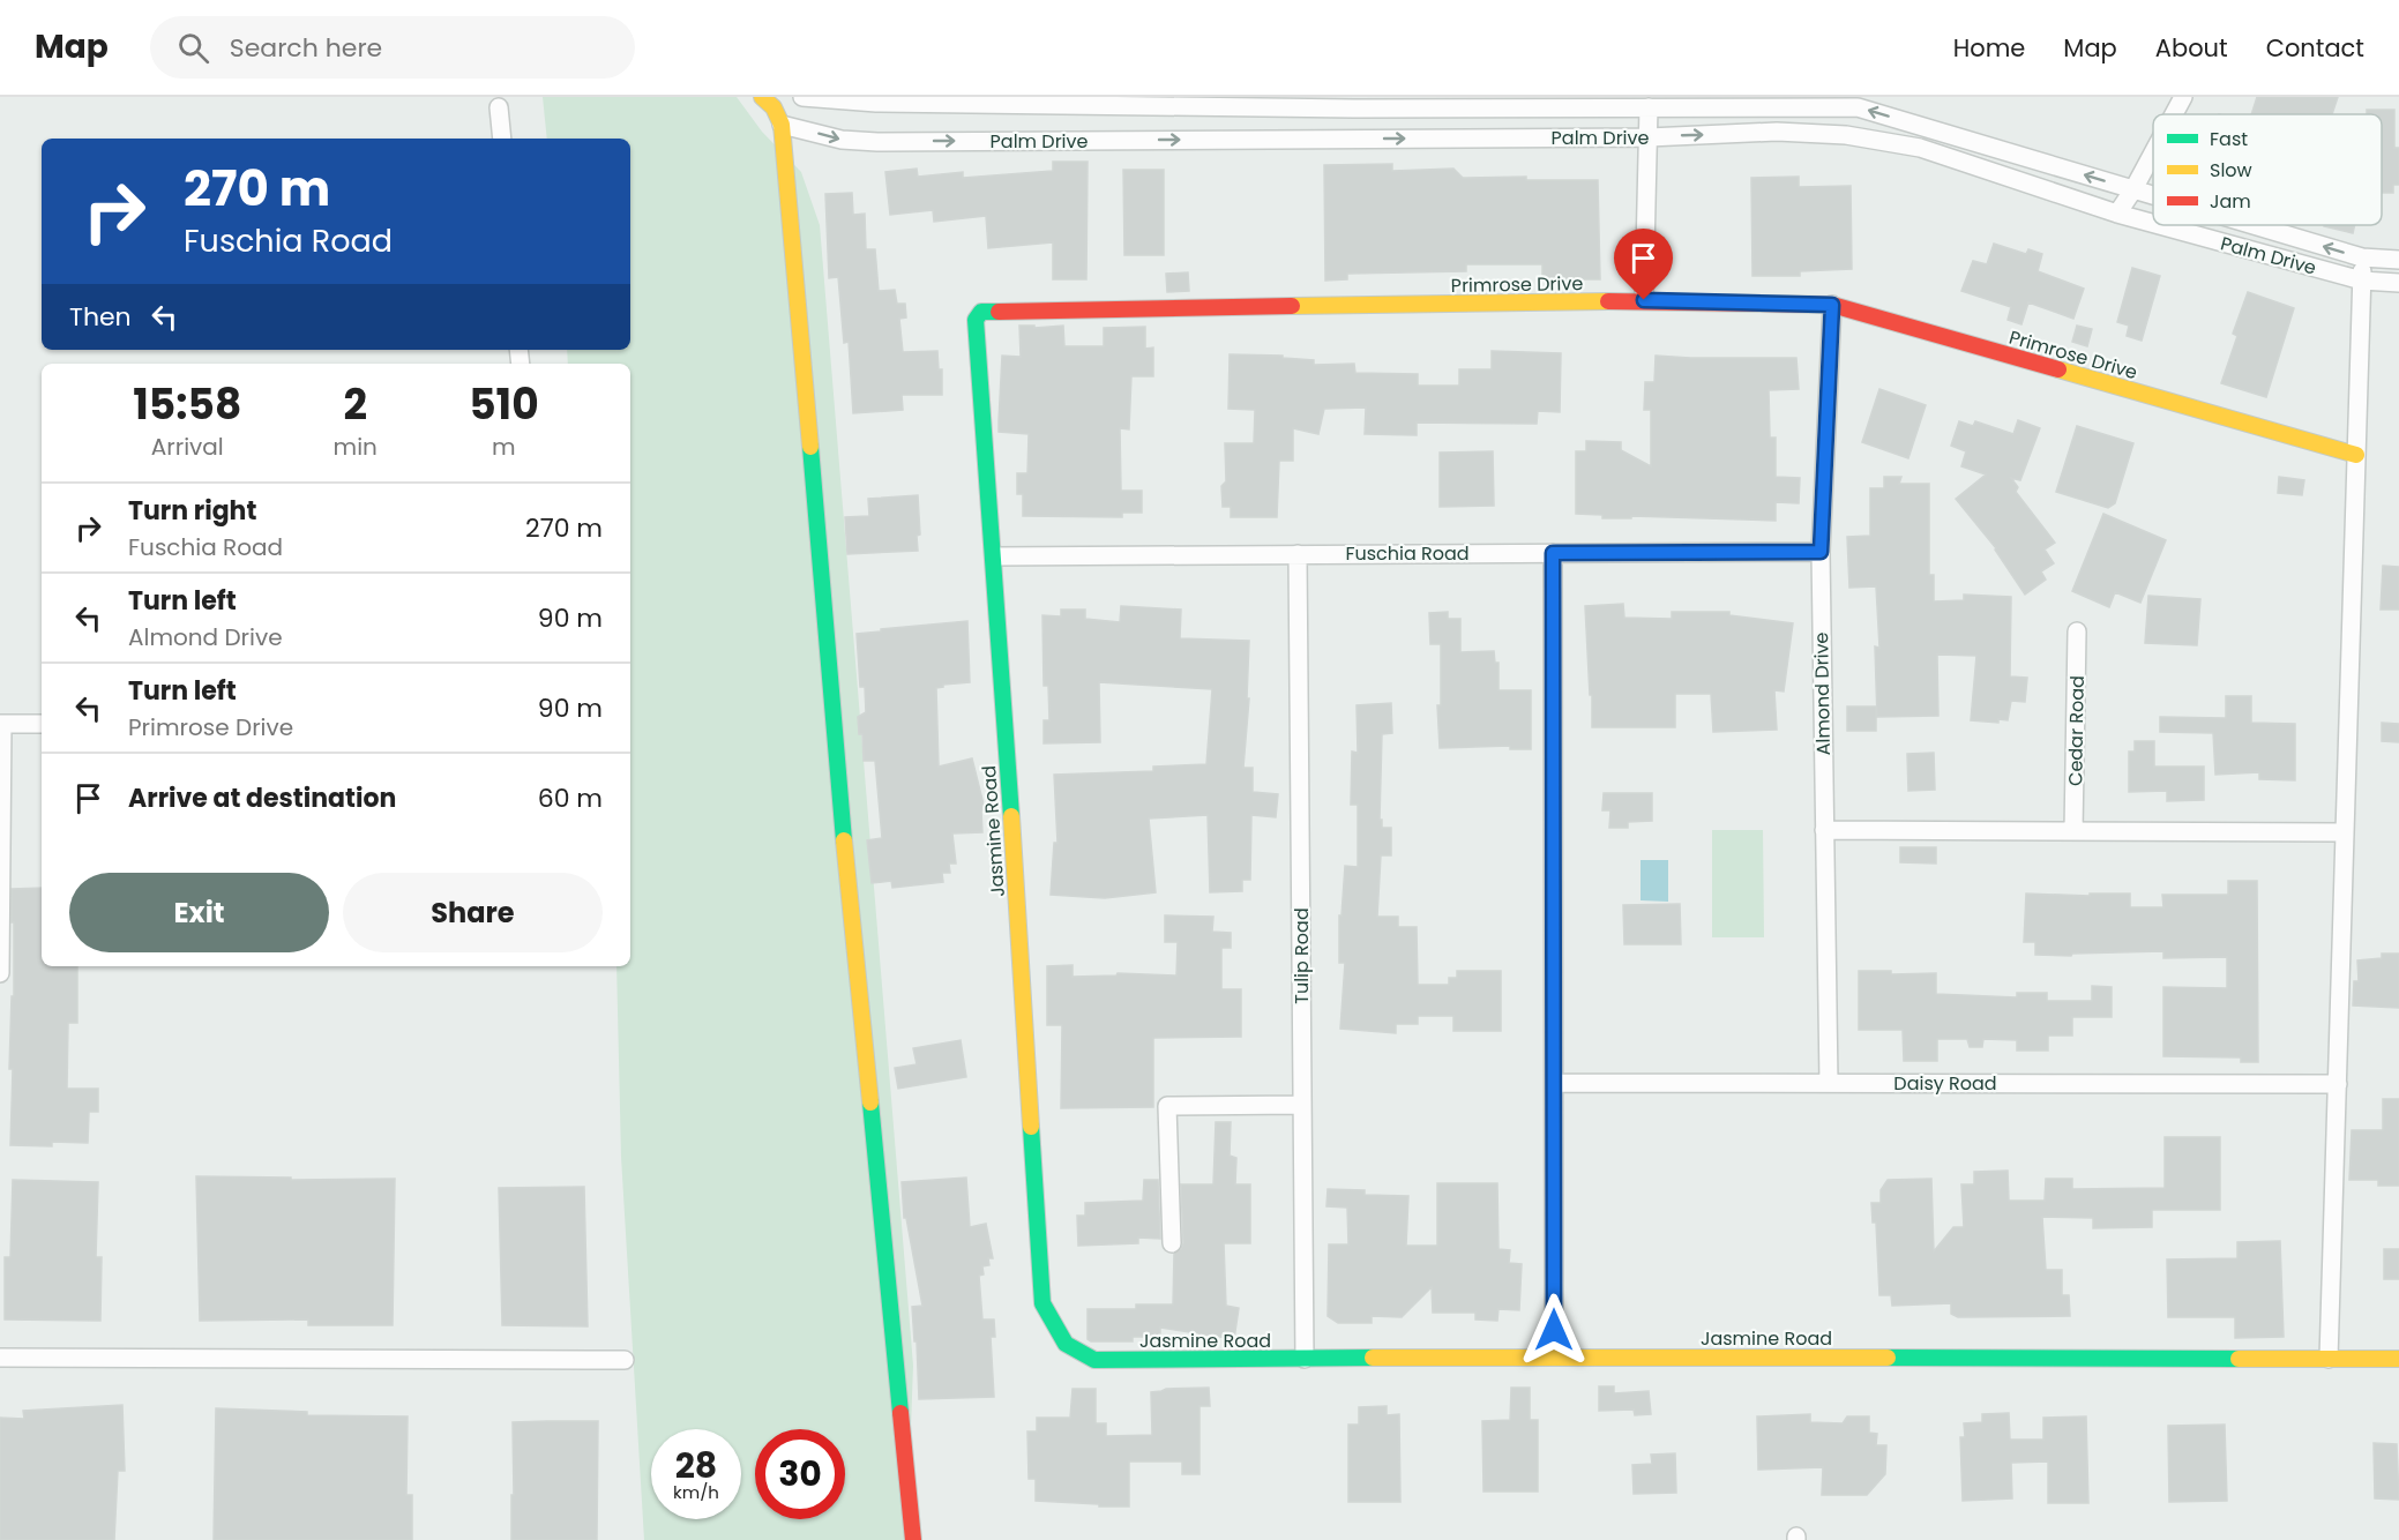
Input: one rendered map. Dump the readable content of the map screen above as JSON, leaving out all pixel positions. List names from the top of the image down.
{
  "streets": {
    "street": [
      "Palm Drive",
      "Primrose Drive",
      "Fuschia Road",
      "Almond Drive",
      "Cedar Road",
      "Jasmine Road",
      "Tulip Road",
      "Daisy Road"
    ]
  },
  "crossings": [
    ["Primrose Drive", "Almond Drive"],
    ["Primrose Drive", "Jasmine Road"],
    ["Fuschia Road", "Almond Drive"],
    ["Fuschia Road", "Jasmine Road"],
    ["Fuschia Road", "Tulip Road"],
    ["Almond Drive", "Daisy Road"],
    ["Jasmine Road", "Tulip Road"]
  ],
  "legend": ["Fast", "Slow", "Jam"],
  "page": {
    "header": "Map",
    "search": "Search here",
    "nav": [
      "Home",
      "Map",
      "About",
      "Contact"
    ],
    "turn": ["270 m", "Fuschia Road"],
    "then": "Then",
    "eta": [
      "15:58",
      "Arrival",
      "2",
      "min",
      "510",
      "m"
    ],
    "list": [
      {
        "name": "Turn right",
        "note": "Fuschia Road",
        "value": "270 m"
      },
      {
        "name": "Turn left",
        "note": "Almond Drive",
        "value": "90 m"
      },
      {
        "name": "Turn left",
        "note": "Primrose Drive",
        "value": "90 m"
      },
      {
        "name": "Arrive at destination",
        "value": "60 m"
      }
    ],
    "buttons": ["Exit", "Share"],
    "speed": "28 km/h",
    "limit": "30"
  }
}
